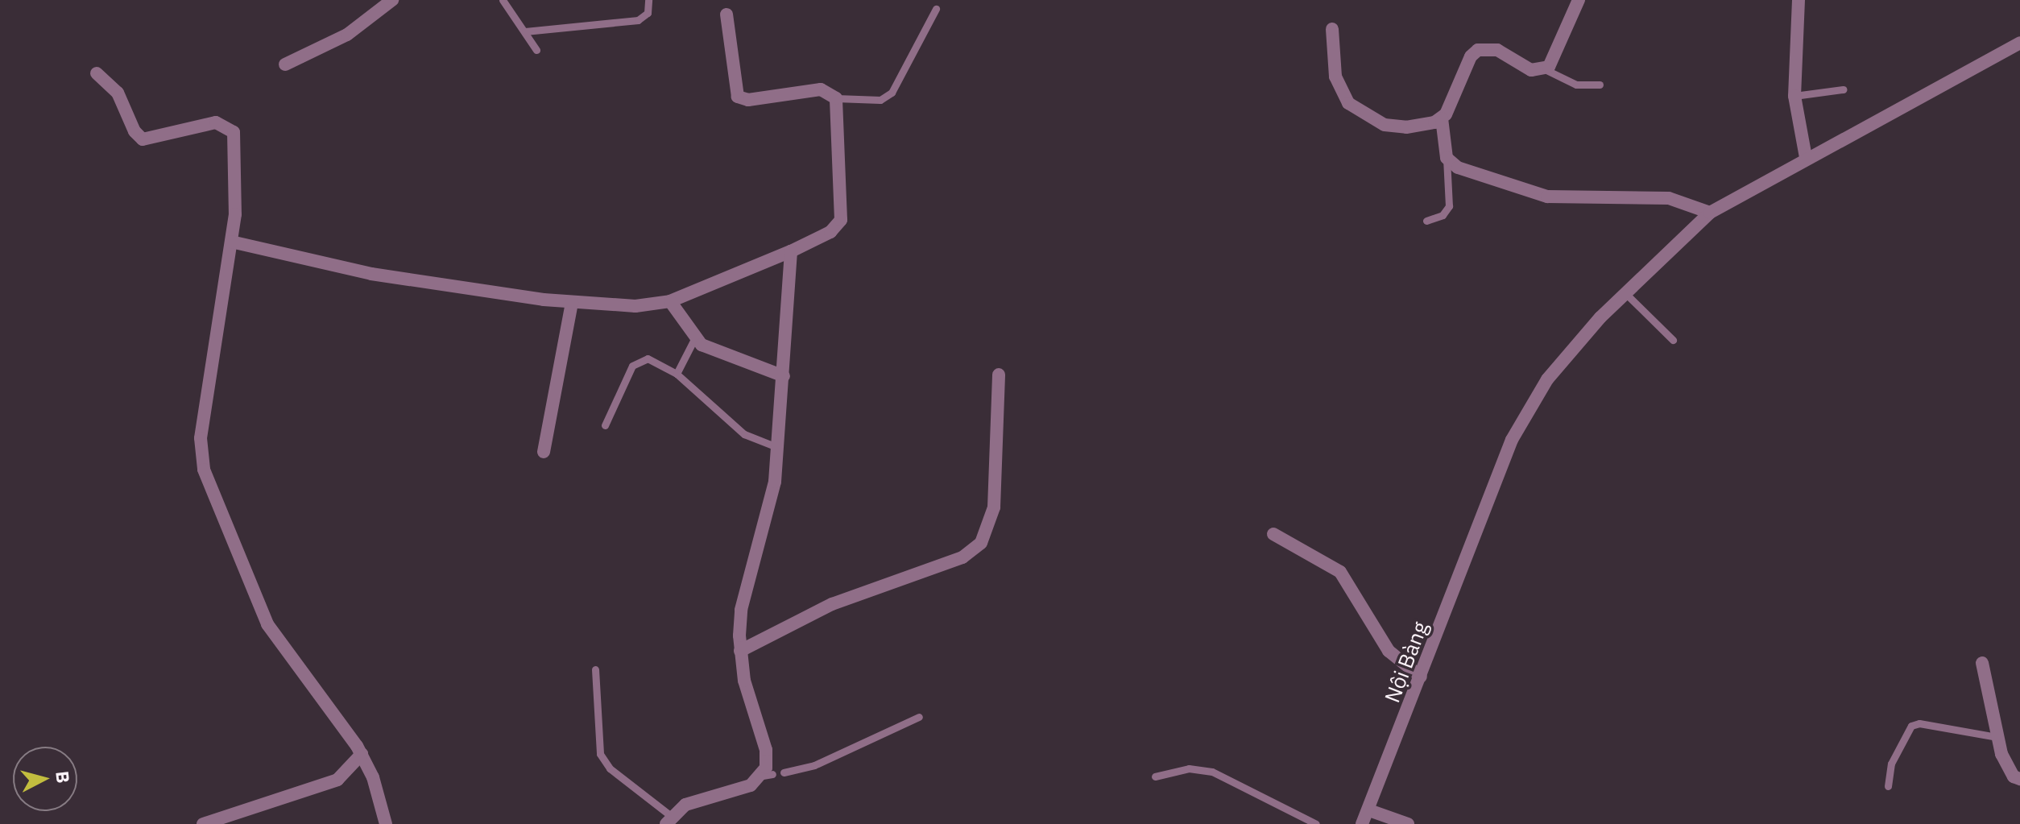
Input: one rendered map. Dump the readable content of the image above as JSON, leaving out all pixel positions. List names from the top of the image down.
{
  "streets": {
    "street": ["Nội Bàng"]
  },
  "north": "right"
}
